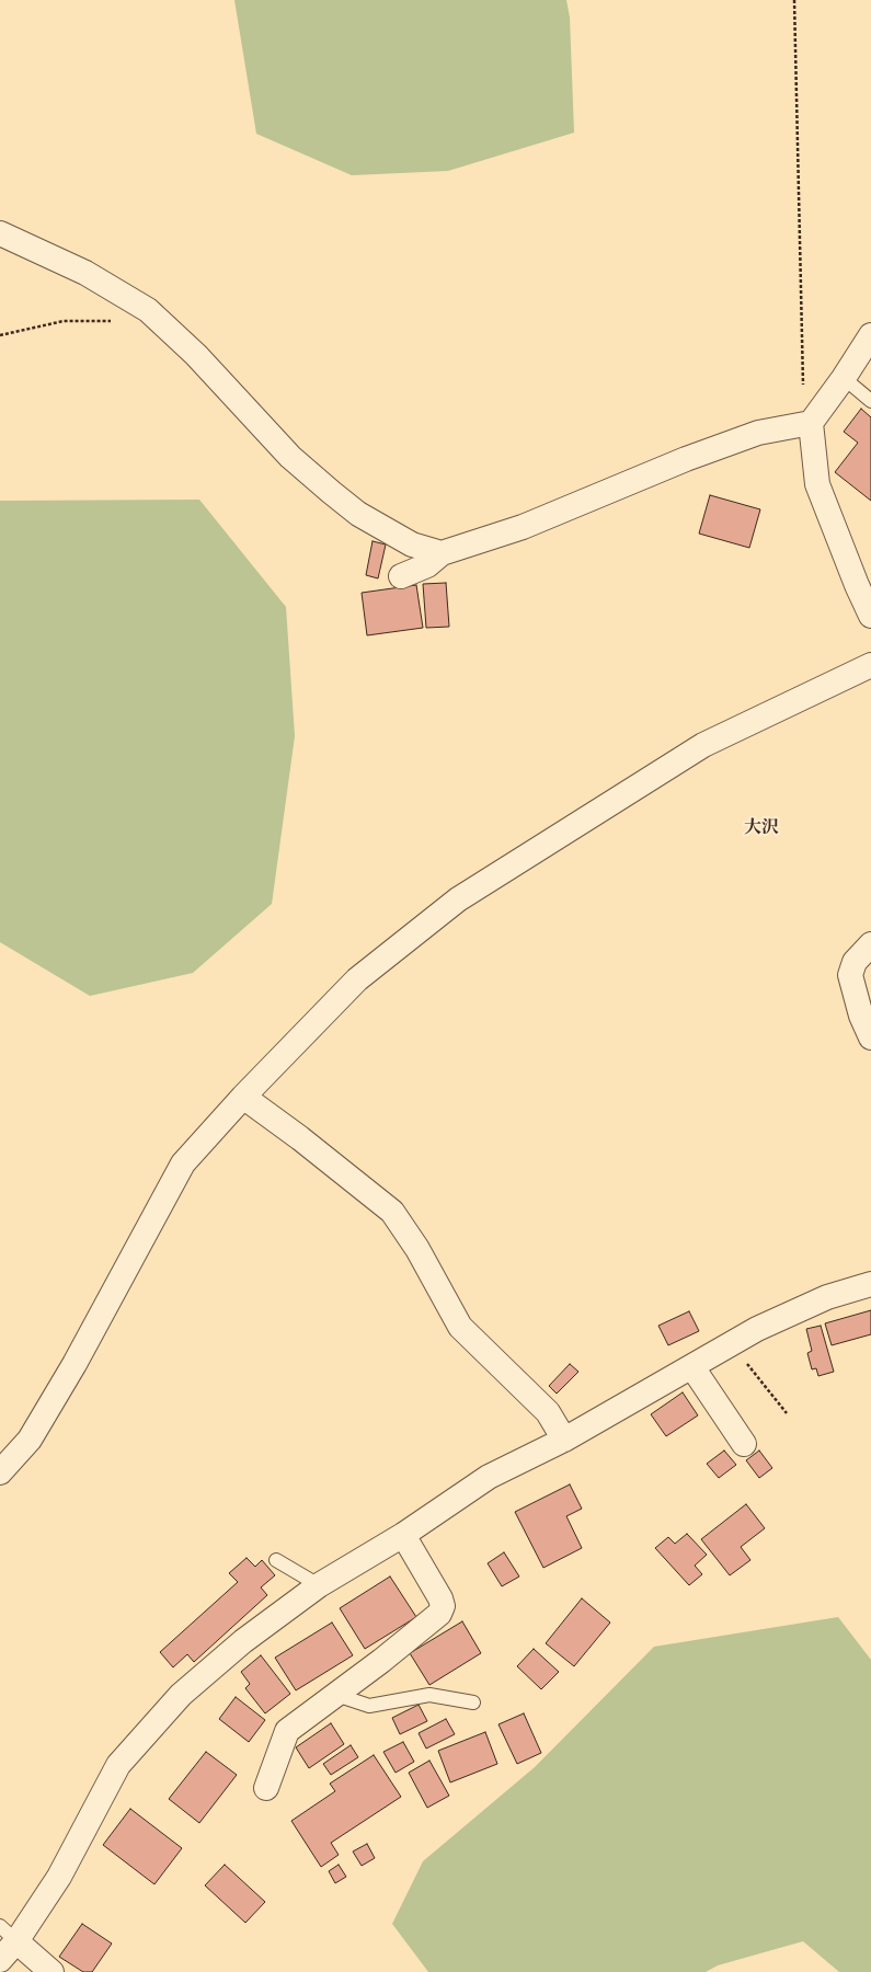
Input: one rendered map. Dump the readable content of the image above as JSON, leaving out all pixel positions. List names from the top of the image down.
{
  "districts": ["大沢"]
}
